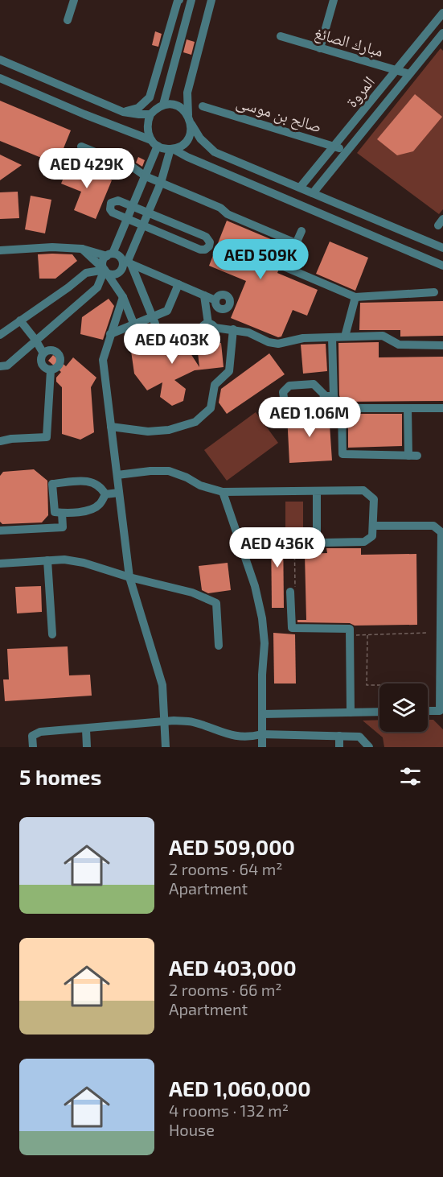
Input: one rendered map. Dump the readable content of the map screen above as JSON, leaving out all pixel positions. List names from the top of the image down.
{
  "streets": {
    "street": ["مبارك الصائغ", "المروة", "صالح بن موسى"]
  },
  "crossings": [
    ["مبارك الصائغ", "المروة"],
    ["المروة", "صالح بن موسى"]
  ],
  "page": {
    "price": [
      "AED 429K",
      "AED 509K",
      "AED 403K",
      "AED 1.06M",
      "AED 436K"
    ],
    "heading": "5 homes",
    "list": [
      {
        "name": "AED 509,000",
        "note": "2 rooms · 64 m² · Apartment"
      },
      {
        "name": "AED 403,000",
        "note": "2 rooms · 66 m² · Apartment"
      },
      {
        "name": "AED 1,060,000",
        "note": "4 rooms · 132 m² · House"
      }
    ]
  }
}
